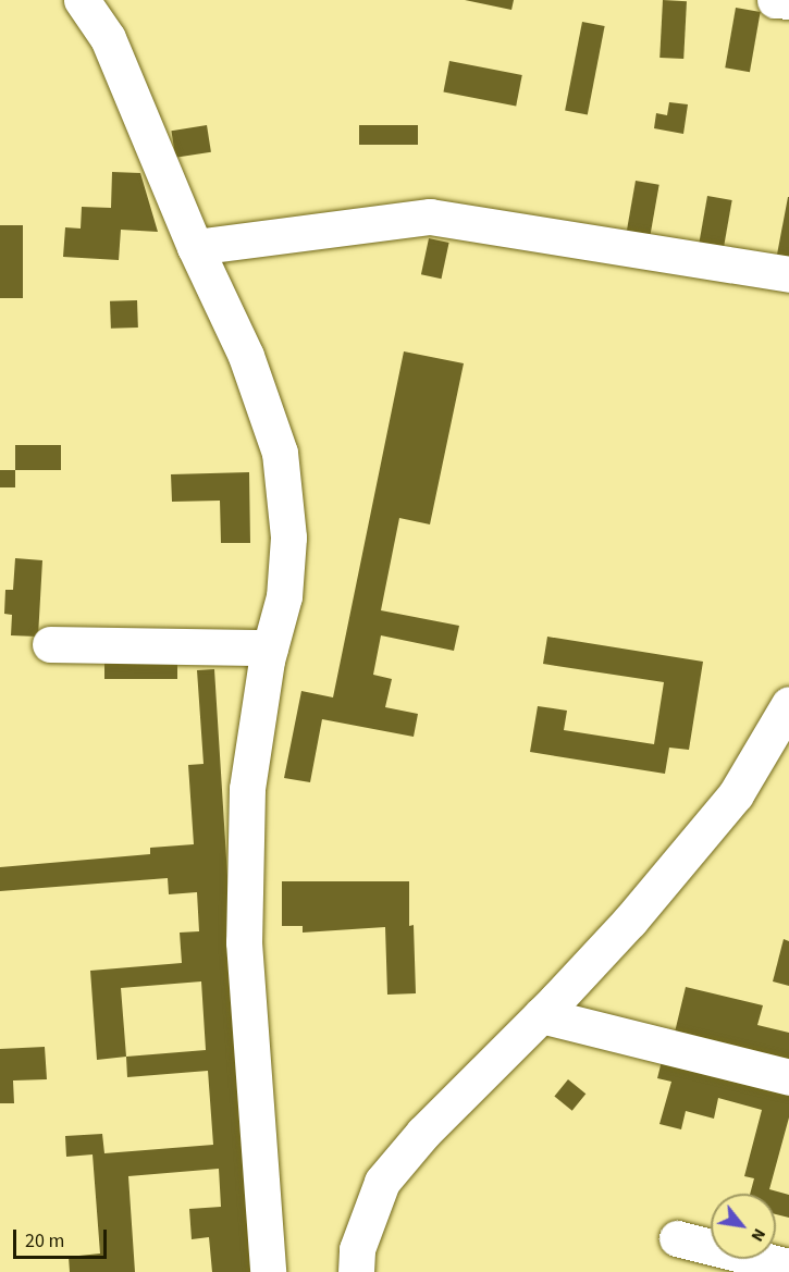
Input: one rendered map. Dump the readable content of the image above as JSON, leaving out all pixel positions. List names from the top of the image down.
{
  "scale_bar": "20 m",
  "north": "bottom right"
}
